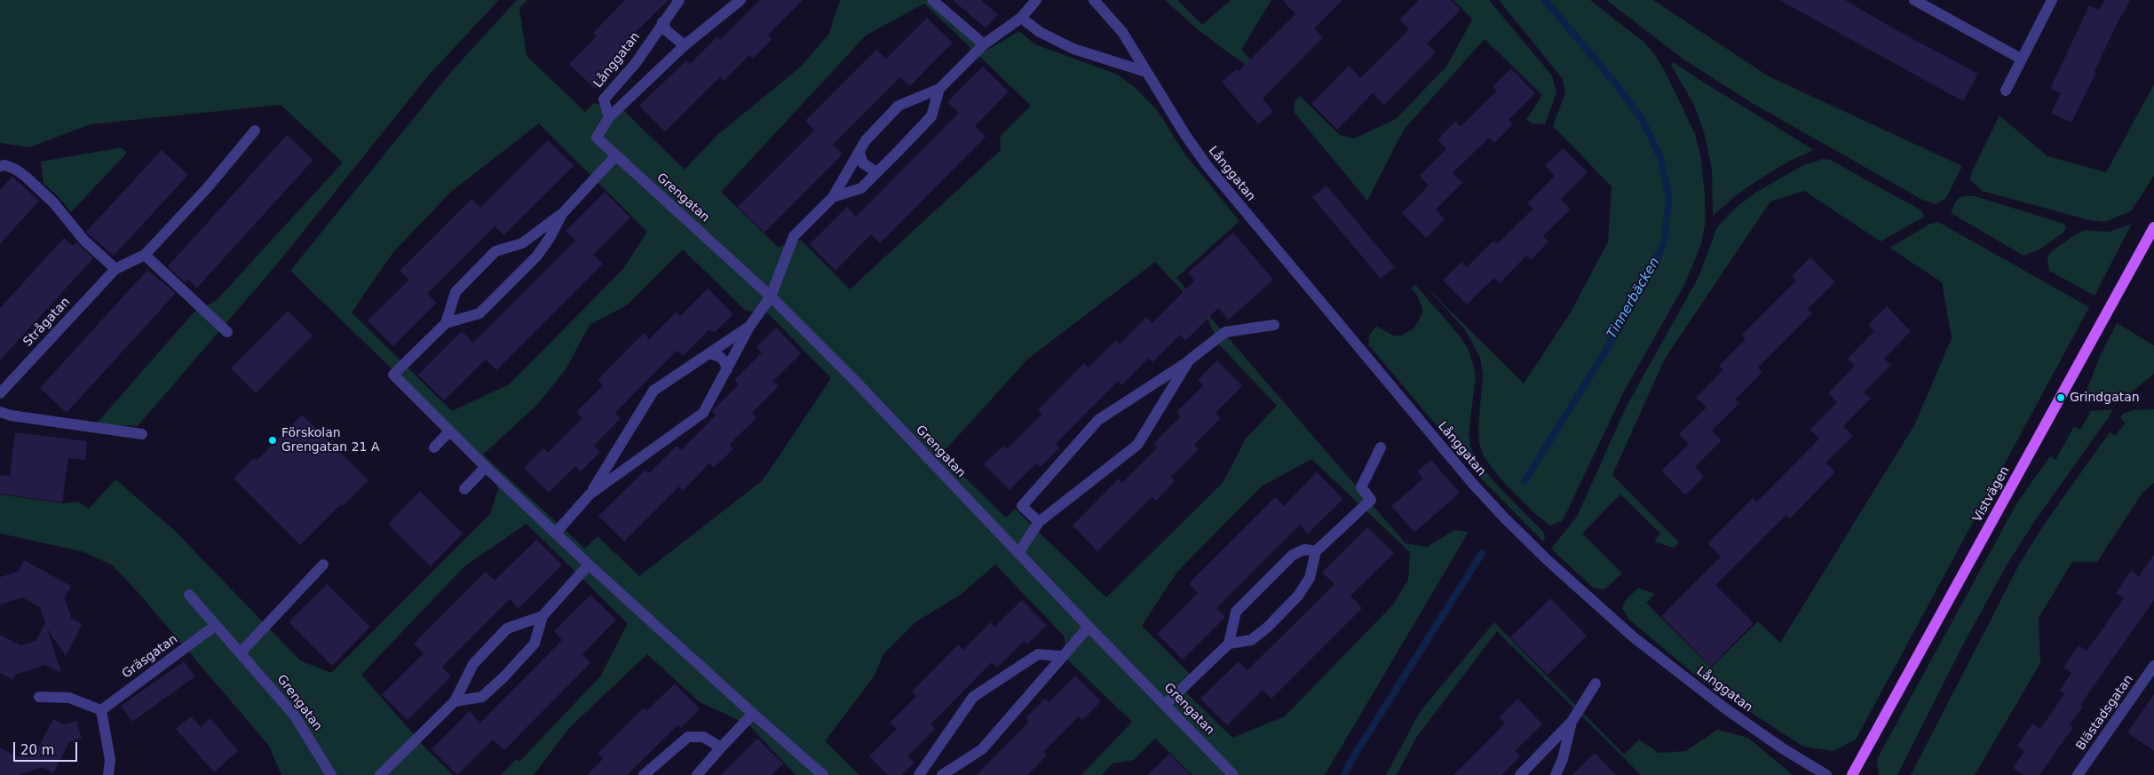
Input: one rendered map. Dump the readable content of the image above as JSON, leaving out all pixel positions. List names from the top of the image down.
{
  "streets": {
    "main road": ["Vistvägen"],
    "street": [
      "Långgatan",
      "Grengatan",
      "Strågatan",
      "Gräsgatan",
      "Blästadsgatan"
    ]
  },
  "crossings": [
    ["Långgatan", "Grengatan"],
    ["Grengatan", "Gräsgatan"]
  ],
  "water": ["Tinnerbäcken"],
  "places": ["Grindgatan", "Förskolan Grengatan 21 A"],
  "scale_bar": "20 m"
}
